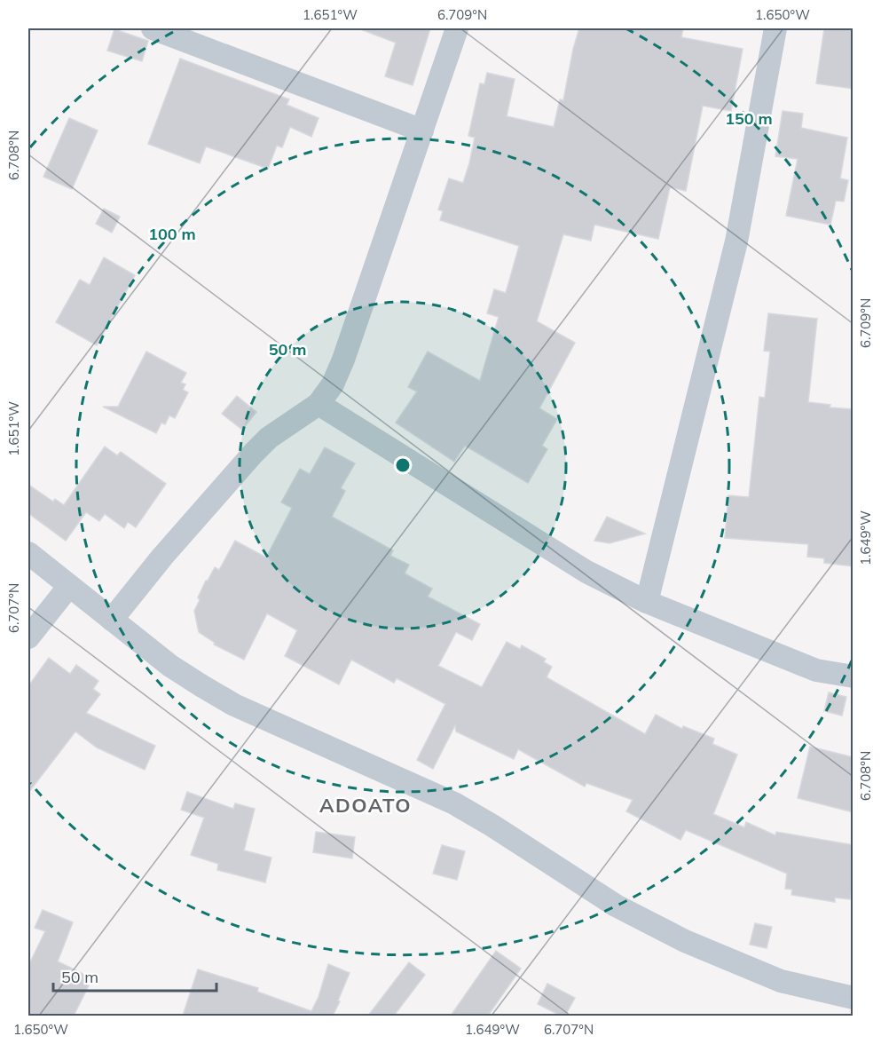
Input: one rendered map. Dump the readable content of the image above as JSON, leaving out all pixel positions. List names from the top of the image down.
{
  "districts": ["ADOATO"],
  "scale_bar": "50 m",
  "coordinates": [
    "1.651°W",
    "6.709°N",
    "1.650°W",
    "6.708°N",
    "1.649°W",
    "6.707°N"
  ],
  "rings": ["150 m", "100 m", "50 m"]
}
